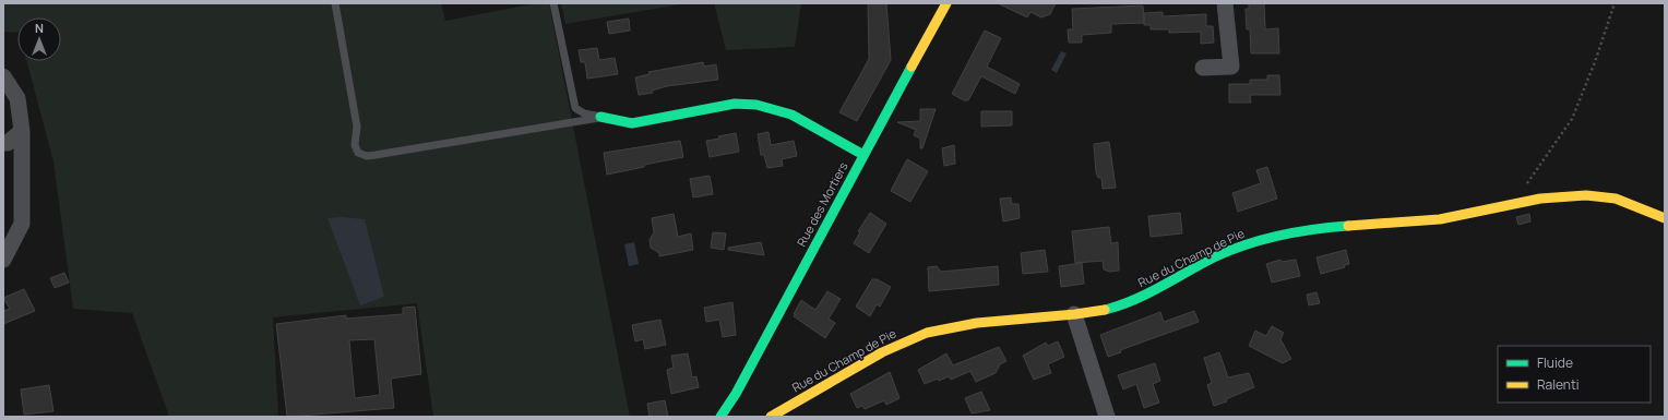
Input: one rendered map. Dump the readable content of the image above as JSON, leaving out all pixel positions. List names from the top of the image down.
{
  "streets": {
    "street": ["Rue des Mortiers", "Rue du Champ de Pie"]
  },
  "legend": ["Fluide", "Ralenti"],
  "north": "top"
}
